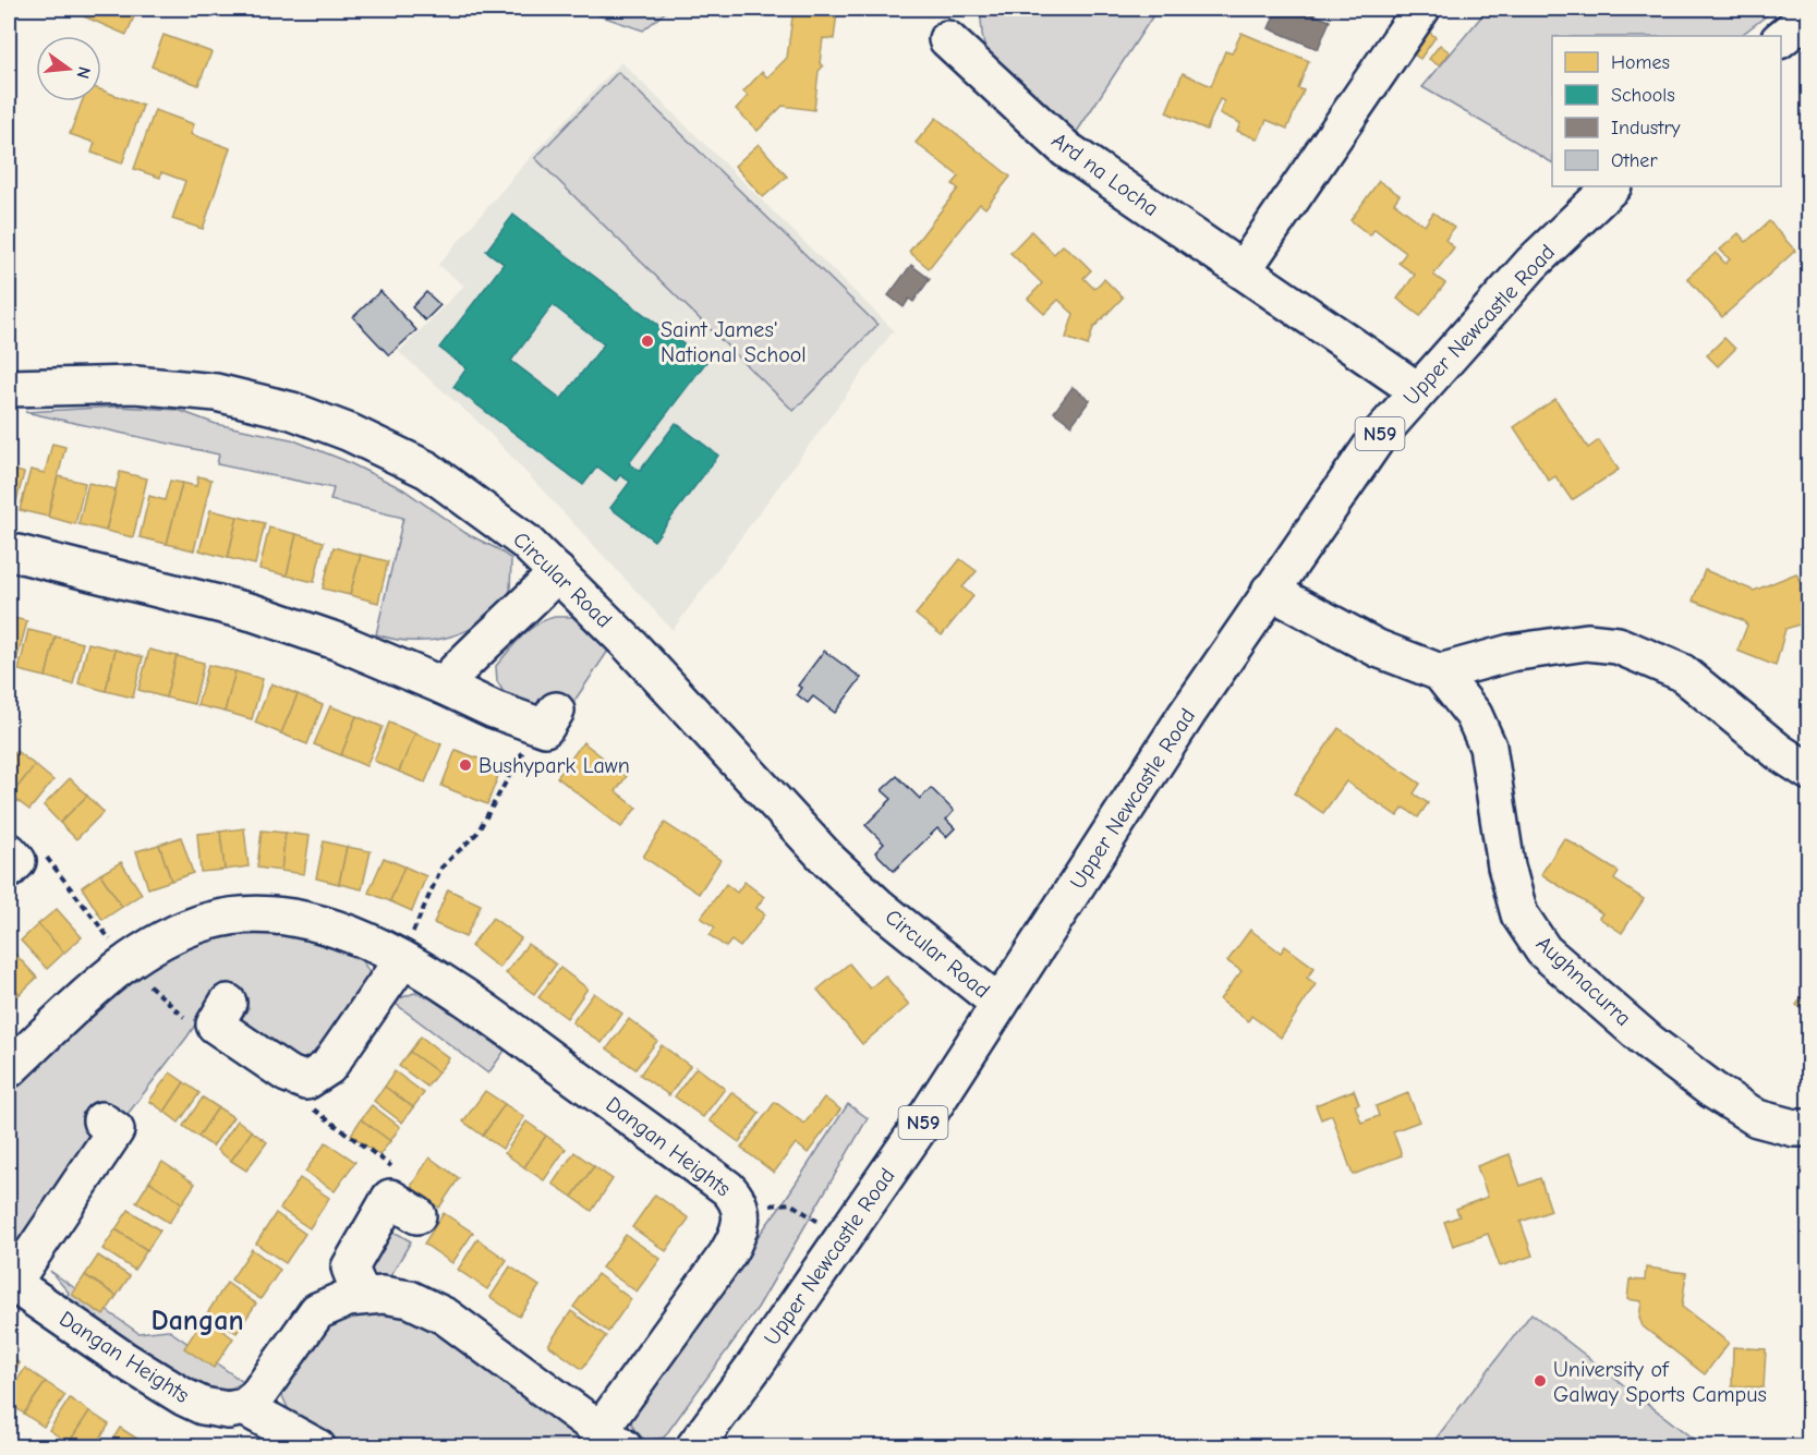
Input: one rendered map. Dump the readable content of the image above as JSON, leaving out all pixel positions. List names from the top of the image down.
{
  "streets": {
    "street": [
      "Ard na Locha",
      "Upper Newcastle Road",
      "N59",
      "Circular Road",
      "Aughnacurra",
      "Dangan Heights"
    ]
  },
  "crossings": [
    ["Ard na Locha", "Upper Newcastle Road"],
    ["Upper Newcastle Road", "Circular Road"]
  ],
  "districts": ["Dangan"],
  "places": ["Saint James' National School", "Bushypark Lawn", "University of Galway Sports Campus"],
  "legend": [
    "Homes",
    "Schools",
    "Industry",
    "Other"
  ],
  "north": "right"
}
